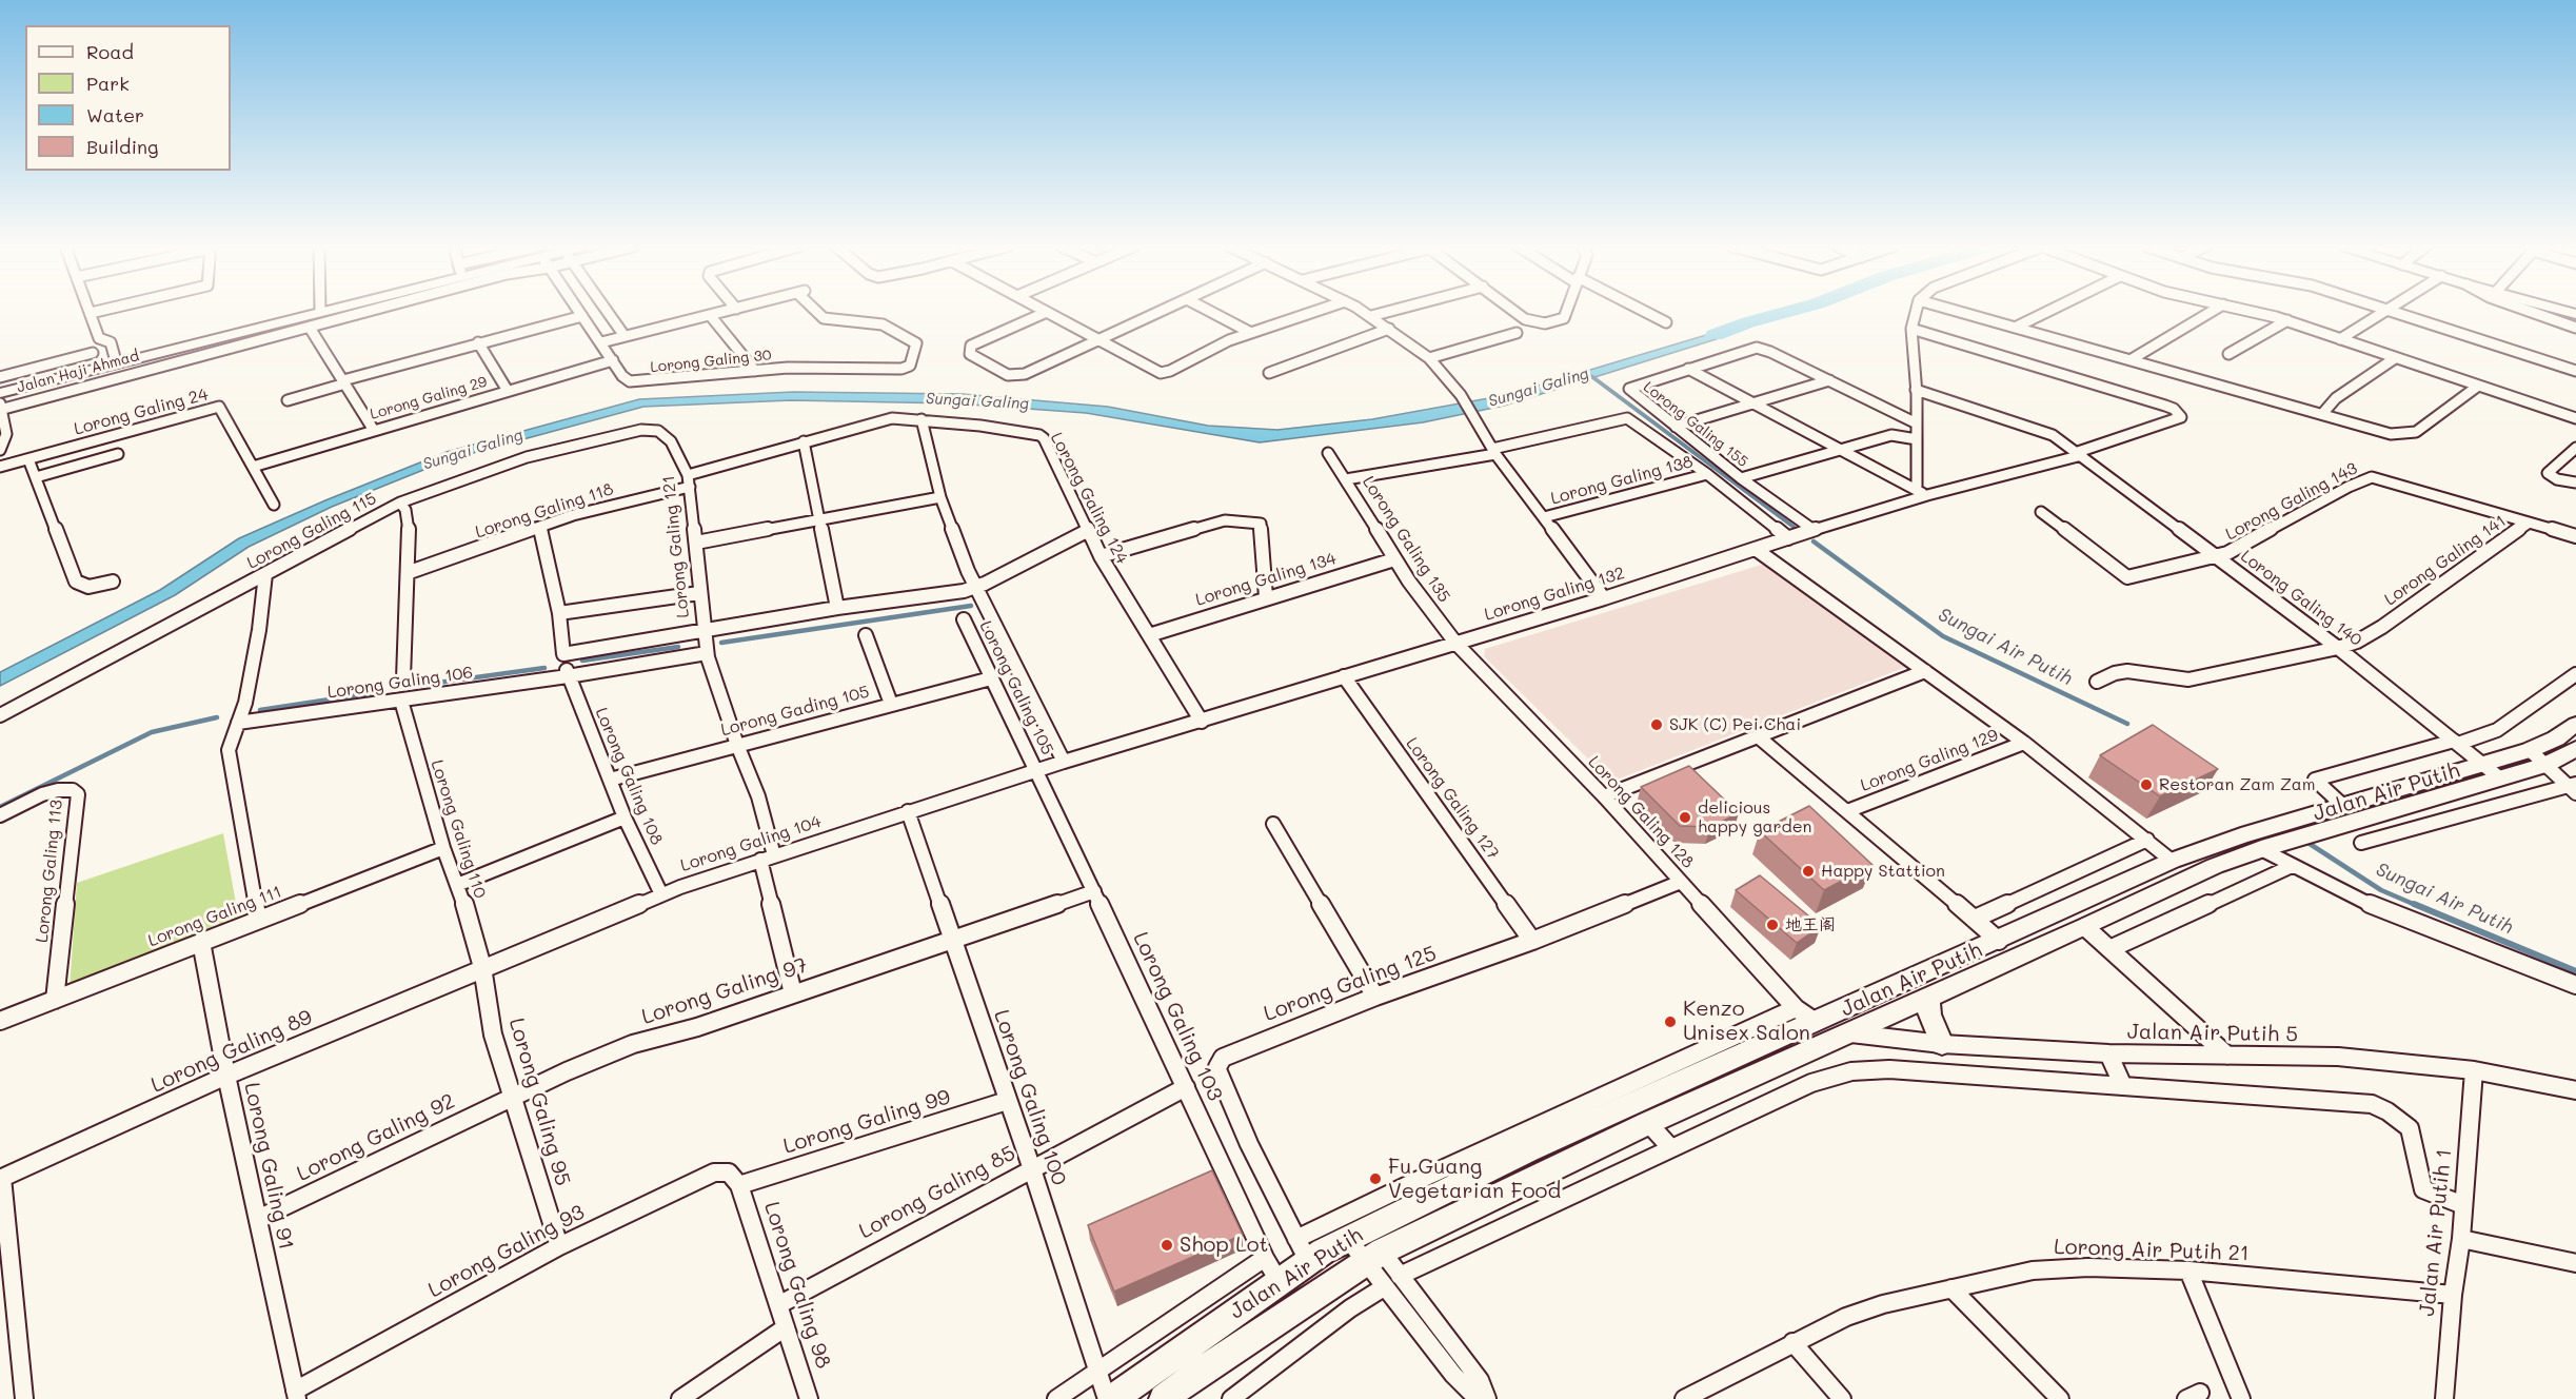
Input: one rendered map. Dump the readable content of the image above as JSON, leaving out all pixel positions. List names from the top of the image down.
{
  "streets": {
    "street": [
      "Lorong Galing 30",
      "Jalan Haji Ahmad",
      "Lorong Galing 29",
      "Lorong Galing 24",
      "Lorong Galing 155",
      "Lorong Galing 138",
      "Lorong Galing 124",
      "Lorong Galing 143",
      "Lorong Galing 118",
      "Lorong Galing 115",
      "Lorong Galing 135",
      "Lorong Galing 121",
      "Lorong Galing 141",
      "Lorong Galing 134",
      "Lorong Galing 132",
      "Lorong Galing 140",
      "Lorong Galing 106",
      "Lorong Galing 105",
      "Lorong Gading 105",
      "Lorong Galing 129",
      "Lorong Galing 108",
      "Jalan Air Putih",
      "Lorong Galing 127",
      "Lorong Galing 128",
      "Lorong Galing 110",
      "Lorong Galing 104",
      "Lorong Galing 113",
      "Lorong Galing 111",
      "Lorong Galing 125",
      "Lorong Galing 97",
      "Lorong Galing 103",
      "Jalan Air Putih 5",
      "Lorong Galing 89",
      "Lorong Galing 100",
      "Lorong Galing 95",
      "Lorong Galing 99",
      "Lorong Galing 92",
      "Lorong Galing 91",
      "Lorong Galing 85",
      "Jalan Air Putih 1",
      "Lorong Air Putih 21",
      "Lorong Galing 93",
      "Lorong Galing 98"
    ]
  },
  "crossings": [
    ["Lorong Galing 30", "Lorong Galing 29"],
    ["Lorong Galing 29", "Lorong Galing 24"],
    ["Lorong Galing 155", "Lorong Galing 132"],
    ["Lorong Galing 124", "Lorong Galing 121"],
    ["Lorong Galing 124", "Lorong Galing 134"],
    ["Lorong Galing 124", "Lorong Galing 132"],
    ["Lorong Galing 143", "Lorong Galing 141"],
    ["Lorong Galing 143", "Lorong Galing 140"],
    ["Lorong Galing 118", "Lorong Galing 121"],
    ["Lorong Galing 115", "Lorong Galing 121"],
    ["Lorong Galing 135", "Lorong Galing 134"],
    ["Lorong Galing 135", "Lorong Galing 132"],
    ["Lorong Galing 135", "Lorong Galing 128"],
    ["Lorong Galing 121", "Lorong Galing 106"],
    ["Lorong Galing 121", "Lorong Gading 105"],
    ["Lorong Galing 121", "Lorong Galing 104"],
    ["Lorong Galing 121", "Lorong Galing 97"],
    ["Lorong Galing 141", "Lorong Galing 140"],
    ["Lorong Galing 132", "Lorong Galing 140"],
    ["Lorong Galing 132", "Lorong Galing 105"],
    ["Lorong Galing 132", "Lorong Galing 127"],
    ["Lorong Galing 132", "Lorong Galing 128"],
    ["Lorong Galing 132", "Lorong Galing 104"],
    ["Lorong Galing 132", "Lorong Galing 103"],
    ["Lorong Galing 140", "Jalan Air Putih"],
    ["Lorong Galing 106", "Lorong Galing 108"],
    ["Lorong Galing 106", "Lorong Galing 110"],
    ["Lorong Galing 105", "Lorong Gading 105"],
    ["Lorong Galing 105", "Lorong Galing 104"],
    ["Lorong Galing 105", "Lorong Galing 103"],
    ["Lorong Gading 105", "Lorong Galing 108"],
    ["Lorong Galing 108", "Lorong Galing 104"],
    ["Jalan Air Putih", "Lorong Galing 128"],
    ["Jalan Air Putih", "Lorong Galing 125"],
    ["Jalan Air Putih", "Lorong Galing 103"],
    ["Jalan Air Putih", "Jalan Air Putih 5"],
    ["Lorong Galing 127", "Lorong Galing 125"],
    ["Lorong Galing 128", "Lorong Galing 125"],
    ["Lorong Galing 110", "Lorong Galing 104"],
    ["Lorong Galing 110", "Lorong Galing 111"],
    ["Lorong Galing 110", "Lorong Galing 89"],
    ["Lorong Galing 110", "Lorong Galing 95"],
    ["Lorong Galing 104", "Lorong Galing 103"],
    ["Lorong Galing 104", "Lorong Galing 89"],
    ["Lorong Galing 104", "Lorong Galing 100"],
    ["Lorong Galing 104", "Lorong Galing 95"],
    ["Lorong Galing 113", "Lorong Galing 111"],
    ["Lorong Galing 111", "Lorong Galing 91"],
    ["Lorong Galing 97", "Lorong Galing 103"],
    ["Lorong Galing 97", "Lorong Galing 100"],
    ["Lorong Galing 97", "Lorong Galing 95"],
    ["Lorong Galing 97", "Lorong Galing 92"],
    ["Lorong Galing 103", "Lorong Galing 85"],
    ["Jalan Air Putih 5", "Jalan Air Putih 1"],
    ["Lorong Galing 89", "Lorong Galing 95"],
    ["Lorong Galing 89", "Lorong Galing 91"],
    ["Lorong Galing 100", "Lorong Galing 99"],
    ["Lorong Galing 100", "Lorong Galing 85"],
    ["Lorong Galing 95", "Lorong Galing 92"],
    ["Lorong Galing 95", "Lorong Galing 93"],
    ["Lorong Galing 99", "Lorong Galing 93"],
    ["Lorong Galing 99", "Lorong Galing 98"],
    ["Lorong Galing 92", "Lorong Galing 91"],
    ["Lorong Galing 91", "Lorong Galing 93"],
    ["Lorong Galing 85", "Lorong Galing 98"],
    ["Jalan Air Putih 1", "Lorong Air Putih 21"],
    ["Lorong Galing 93", "Lorong Galing 98"]
  ],
  "water": ["Sungai Galing", "Sungai Air Putih"],
  "places": [
    "SJK (C) Pei Chai",
    "Restoran Zam Zam",
    "delicious happy garden",
    "Happy Stattion",
    "地王阁",
    "Kenzo Unisex Salon",
    "Fu Guang Vegetarian Food",
    "Shop Lot"
  ],
  "legend": [
    "Road",
    "Park",
    "Water",
    "Building"
  ]
}
